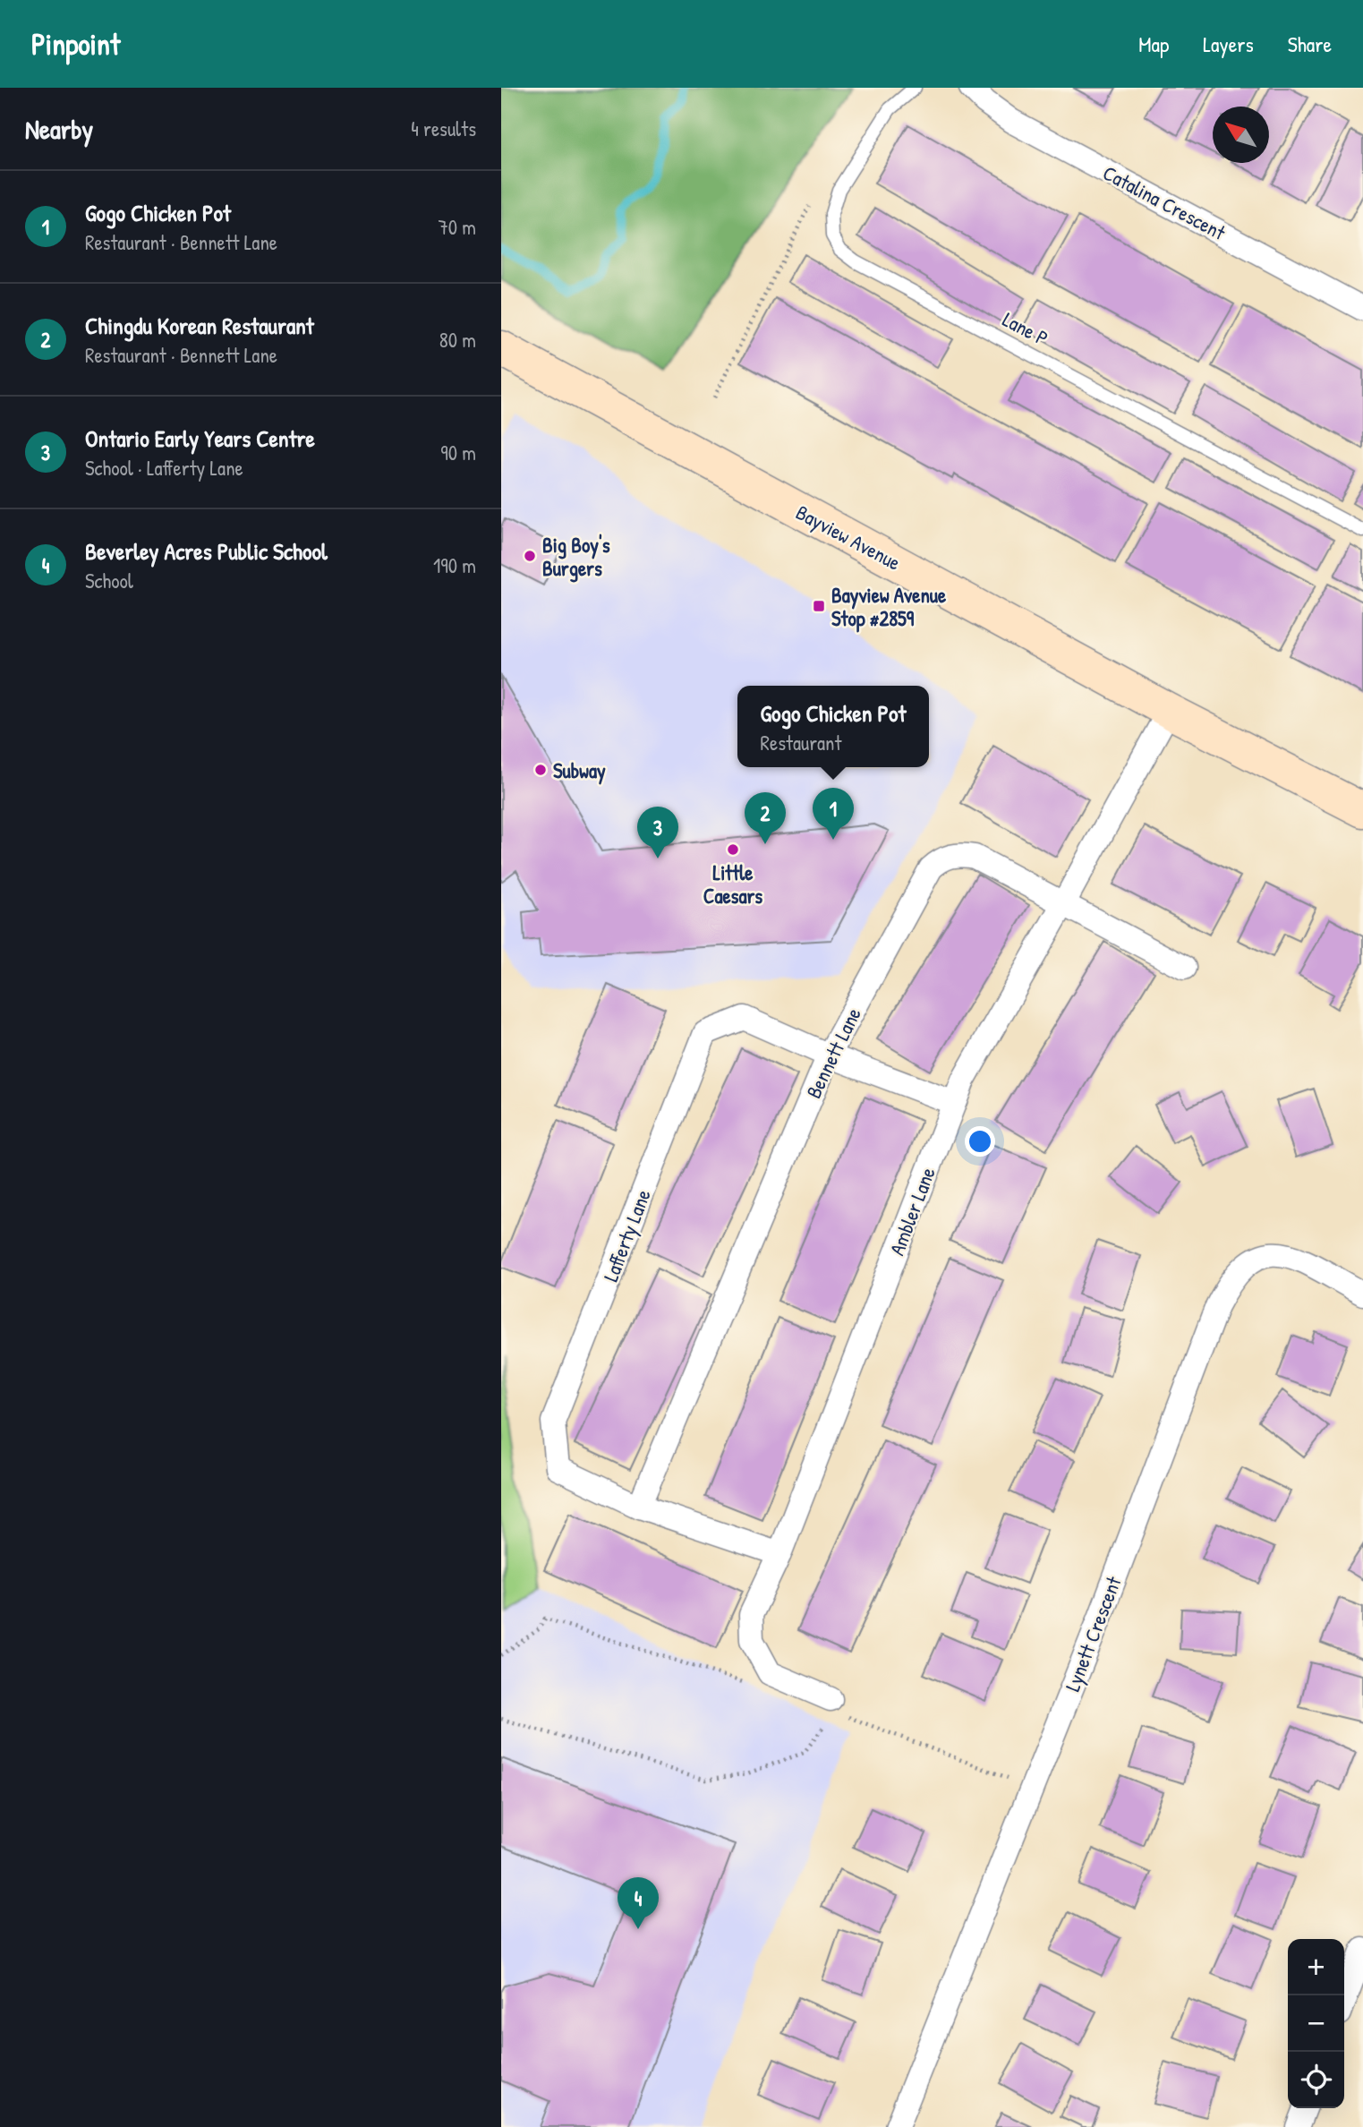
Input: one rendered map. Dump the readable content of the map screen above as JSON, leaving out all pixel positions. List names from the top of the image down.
{
  "streets": {
    "main road": ["Bayview Avenue"],
    "street": [
      "Catalina Crescent",
      "Bennett Lane",
      "Ambler Lane",
      "Lafferty Lane",
      "Lynett Crescent"
    ],
    "lane": ["Lane P"]
  },
  "crossings": [
    ["Bayview Avenue", "Ambler Lane"],
    ["Bennett Lane", "Ambler Lane"],
    ["Bennett Lane", "Lafferty Lane"],
    ["Ambler Lane", "Lafferty Lane"]
  ],
  "places": {
    "other": ["Big Boy's Burgers", "Subway", "Little Caesars"],
    "transit": ["Bayview Avenue Stop #2859"]
  },
  "north": "top left",
  "page": {
    "header": "Pinpoint",
    "nav": ["Map", "Layers", "Share"],
    "heading": ["Nearby", "4 results"],
    "list": [
      {
        "mark": "1",
        "name": "Gogo Chicken Pot",
        "note": "Restaurant · Bennett Lane",
        "value": "70 m"
      },
      {
        "mark": "2",
        "name": "Chingdu Korean Restaurant",
        "note": "Restaurant · Bennett Lane",
        "value": "80 m"
      },
      {
        "mark": "3",
        "name": "Ontario Early Years Centre",
        "note": "School · Lafferty Lane",
        "value": "90 m"
      },
      {
        "mark": "4",
        "name": "Beverley Acres Public School",
        "note": "School",
        "value": "190 m"
      }
    ],
    "popup": ["Gogo Chicken Pot", "Restaurant"],
    "pins": [
      "1",
      "2",
      "3",
      "4"
    ],
    "map_buttons": ["+", "−"]
  }
}
